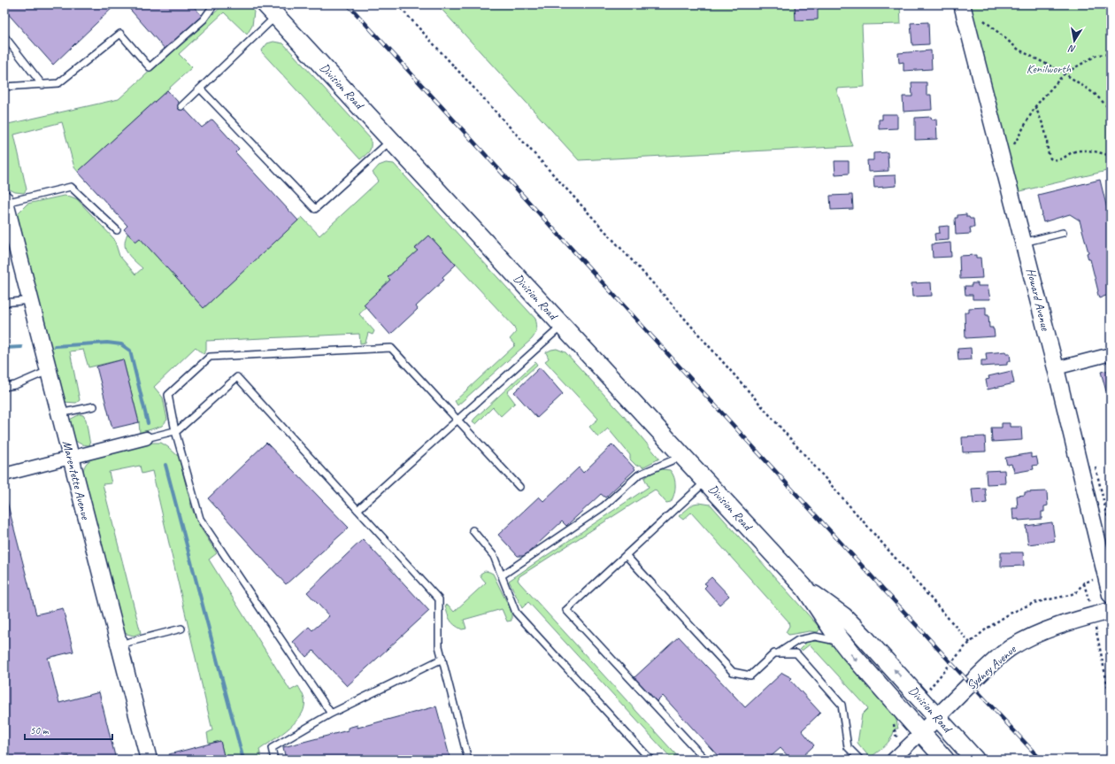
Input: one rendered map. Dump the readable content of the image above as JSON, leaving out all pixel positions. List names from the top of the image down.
{
  "streets": {
    "main road": ["Division Road"],
    "street": ["Howard Avenue", "Marentette Avenue", "Sydney Avenue"]
  },
  "crossings": [
    ["Division Road", "Sydney Avenue"]
  ],
  "parks": ["Kenilworth"],
  "scale_bar": "50 m",
  "north": "bottom"
}
